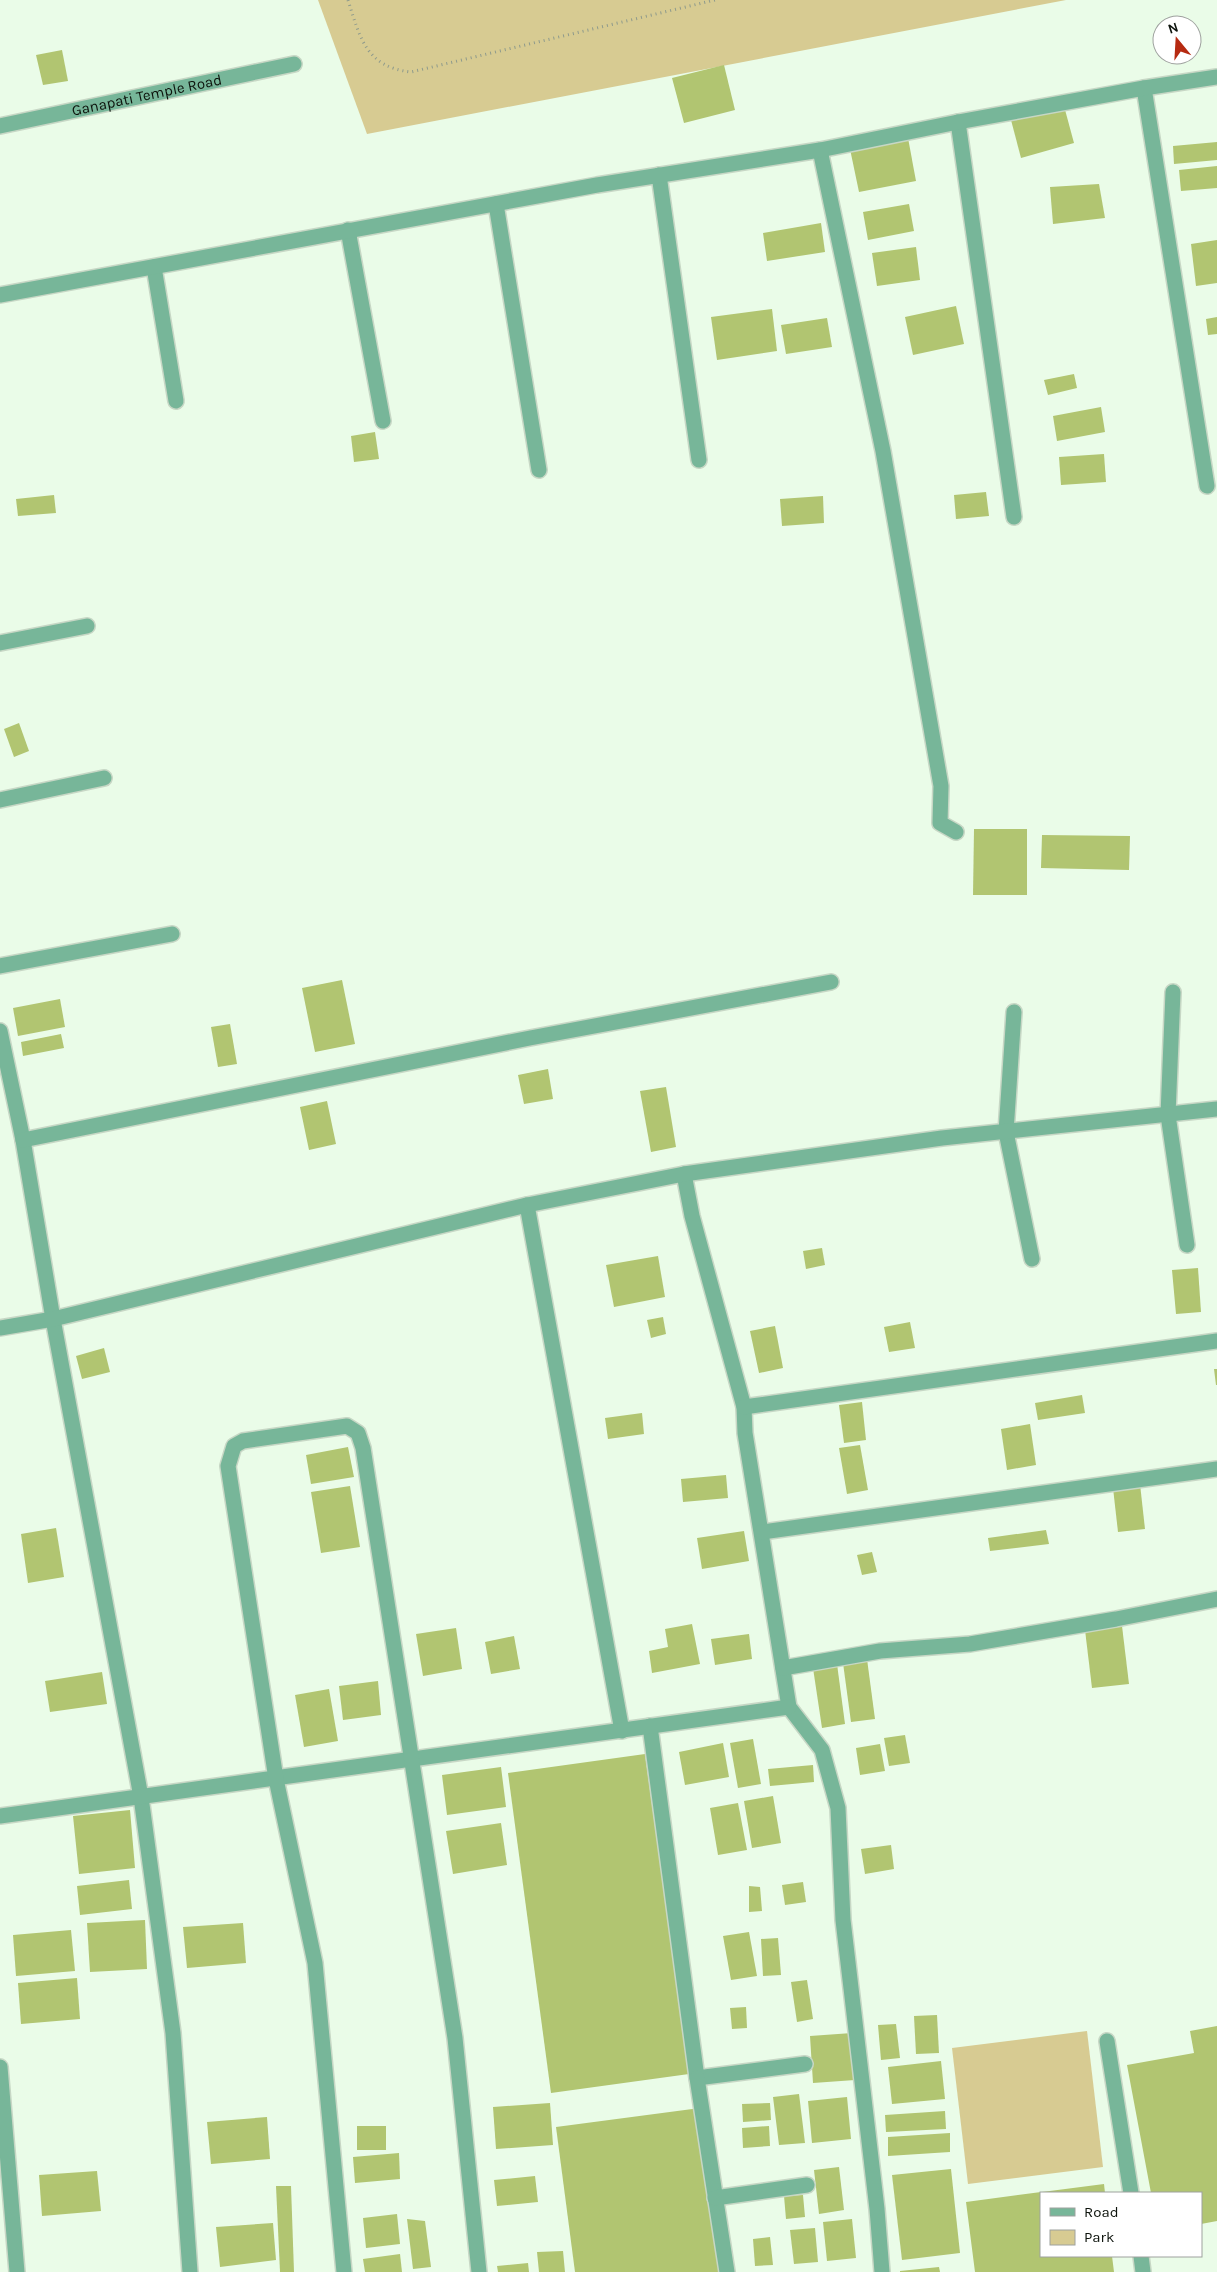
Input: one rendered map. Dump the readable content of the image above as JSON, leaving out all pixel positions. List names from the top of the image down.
{
  "streets": {
    "street": ["Ganapati Temple Road"]
  },
  "legend": ["Road", "Park"],
  "north": "top"
}
